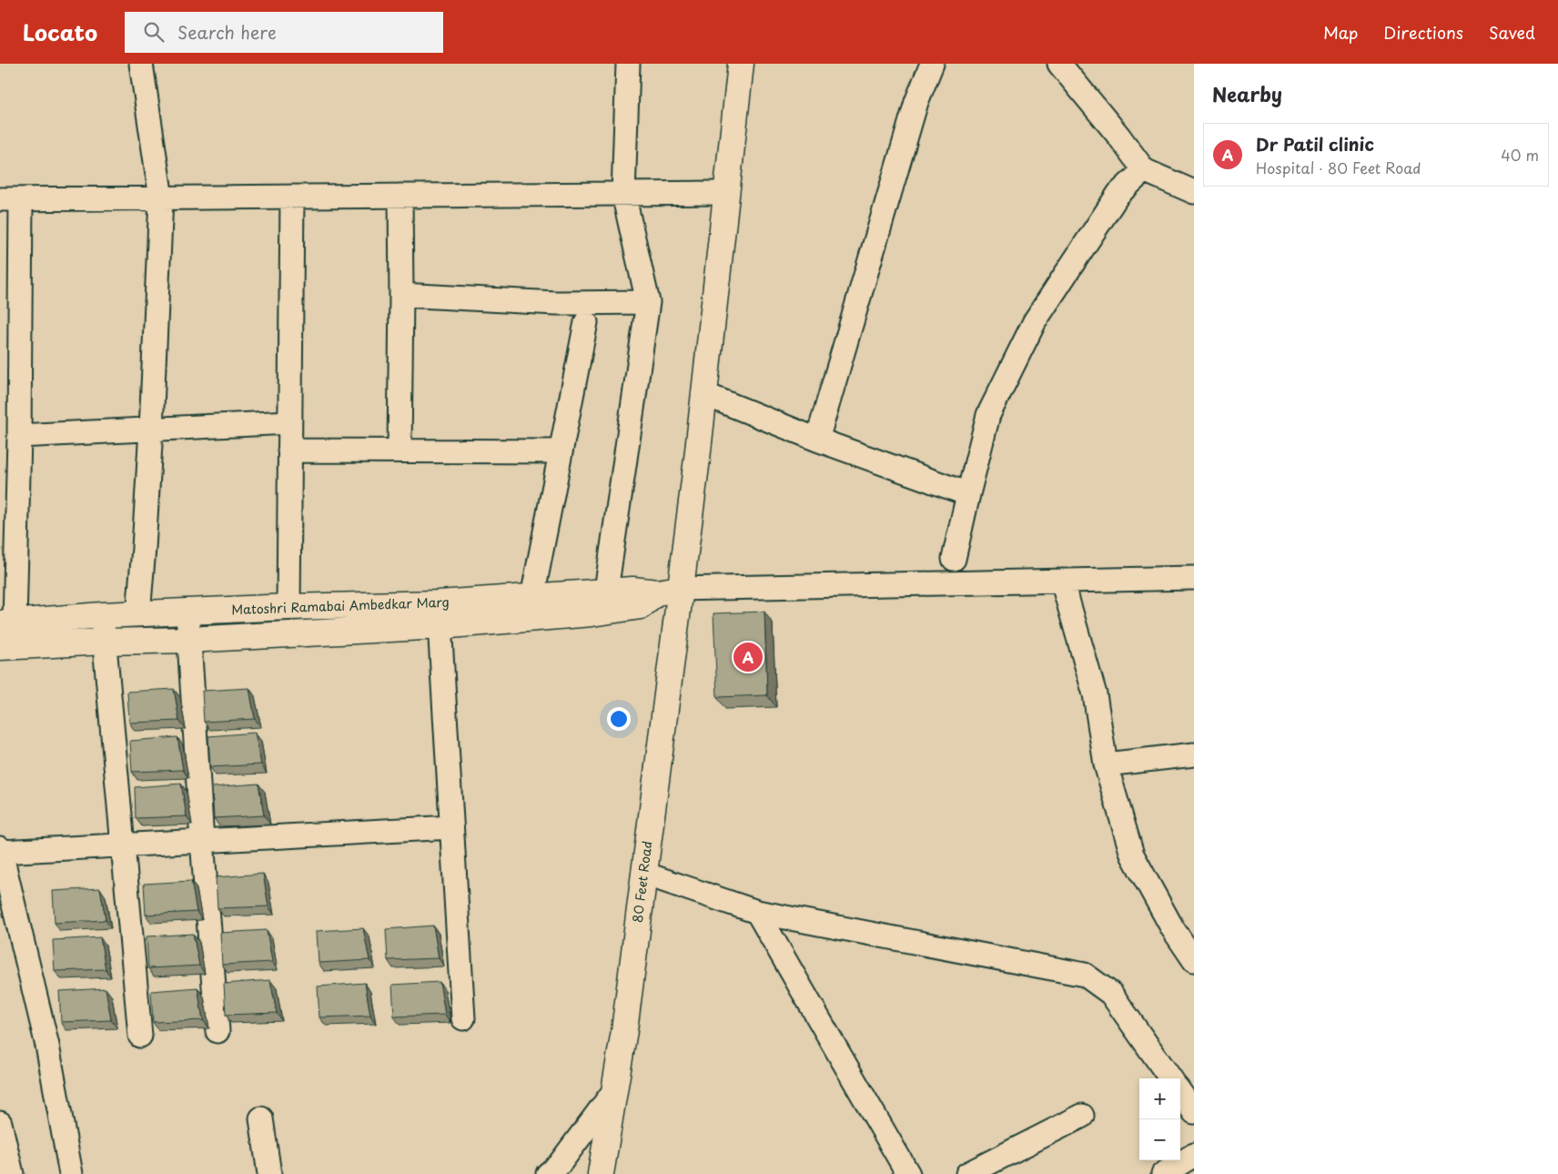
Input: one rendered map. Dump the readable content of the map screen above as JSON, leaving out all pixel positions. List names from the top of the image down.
{
  "streets": {
    "street": ["Matoshri Ramabai Ambedkar Marg", "80 Feet Road"]
  },
  "crossings": [
    ["Matoshri Ramabai Ambedkar Marg", "80 Feet Road"]
  ],
  "page": {
    "header": "Locato",
    "search": "Search here",
    "nav": ["Map", "Directions", "Saved"],
    "heading": "Nearby",
    "list": [
      {
        "mark": "A",
        "name": "Dr Patil clinic",
        "note": "Hospital · 80 Feet Road",
        "value": "40 m"
      }
    ],
    "pins": "A",
    "map_buttons": ["+", "−"]
  }
}
